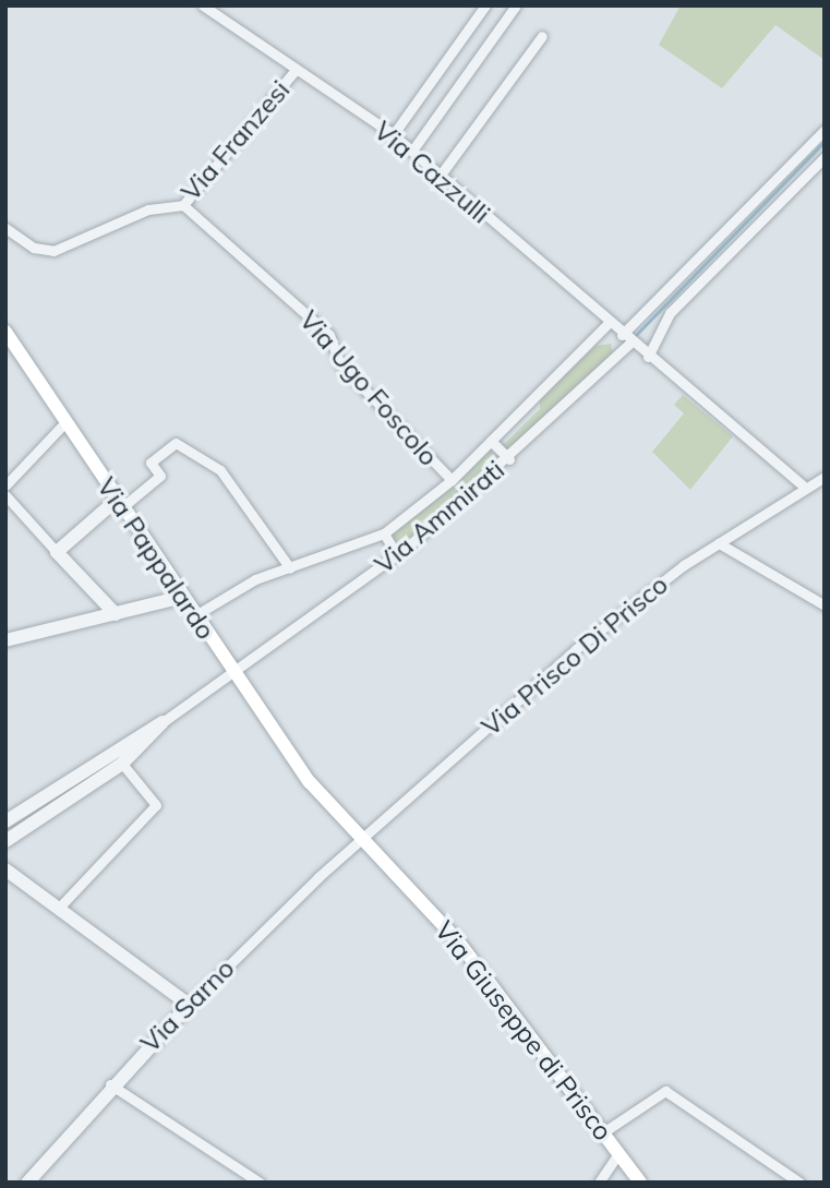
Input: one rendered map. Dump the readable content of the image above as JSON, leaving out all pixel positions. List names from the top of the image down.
{
  "streets": {
    "main road": ["Via Pappalardo", "Via Giuseppe di Prisco"],
    "street": [
      "Via Franzesi",
      "Via Cazzulli",
      "Via Ugo Foscolo",
      "Via Ammirati",
      "Via Prisco Di Prisco",
      "Via Sarno"
    ]
  },
  "crossings": [
    ["Via Franzesi", "Via Cazzulli"],
    ["Via Franzesi", "Via Ugo Foscolo"],
    ["Via Cazzulli", "Via Ammirati"],
    ["Via Cazzulli", "Via Prisco Di Prisco"],
    ["Via Ugo Foscolo", "Via Ammirati"],
    ["Via Ammirati", "Via Pappalardo"],
    ["Via Pappalardo", "Via Giuseppe di Prisco"],
    ["Via Prisco Di Prisco", "Via Sarno"],
    ["Via Prisco Di Prisco", "Via Giuseppe di Prisco"],
    ["Via Sarno", "Via Giuseppe di Prisco"]
  ]
}
